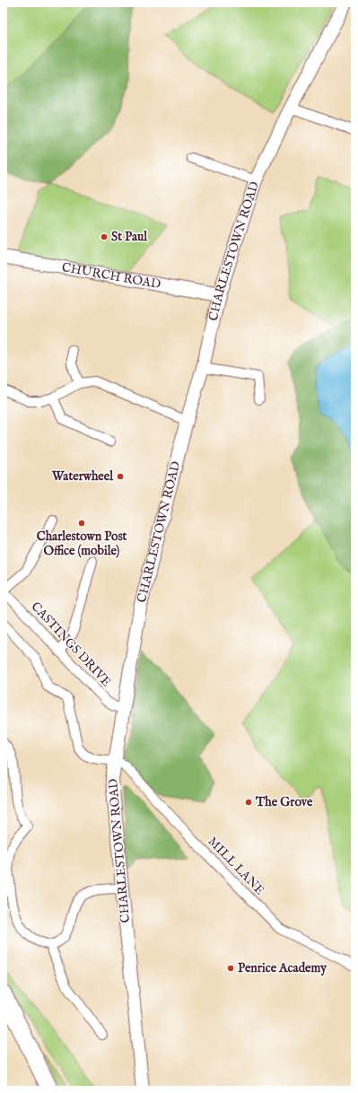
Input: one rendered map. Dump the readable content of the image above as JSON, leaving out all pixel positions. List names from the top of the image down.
{
  "streets": {
    "street": [
      "CHARLESTOWN ROAD",
      "CHURCH ROAD",
      "CASTINGS DRIVE",
      "MILL LANE"
    ]
  },
  "crossings": [
    ["CHARLESTOWN ROAD", "CHURCH ROAD"],
    ["CHARLESTOWN ROAD", "CASTINGS DRIVE"],
    ["CHARLESTOWN ROAD", "MILL LANE"]
  ],
  "places": [
    "St Paul",
    "Waterwheel",
    "Charlestown Post Office (mobile)",
    "The Grove",
    "Penrice Academy"
  ]
}
